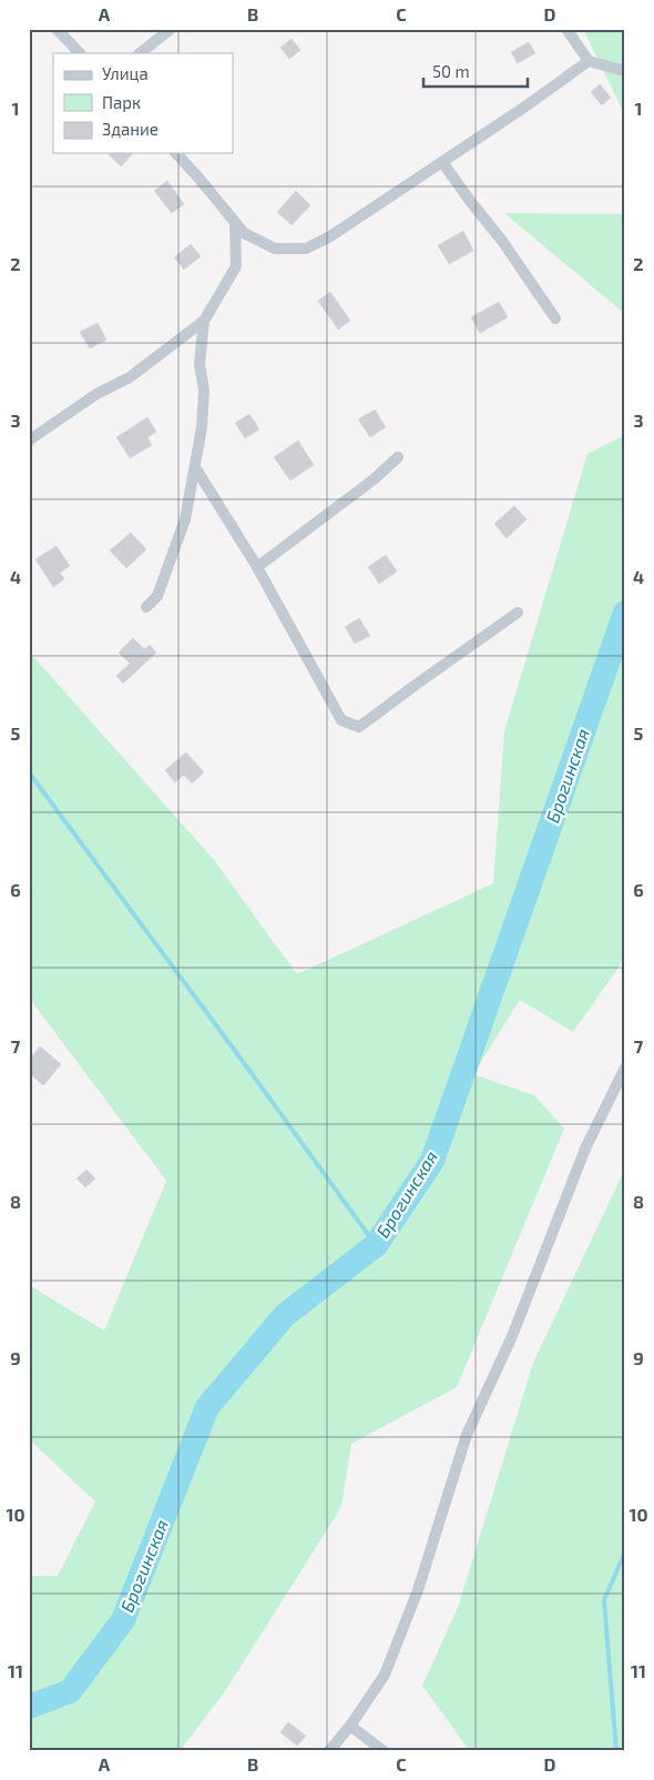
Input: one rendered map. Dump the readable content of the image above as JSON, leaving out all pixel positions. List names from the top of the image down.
{
  "water": ["Брогинская"],
  "legend": ["Улица", "Парк", "Здание"],
  "scale_bar": "50 m",
  "grid": {
    "columns": [
      "A",
      "B",
      "C",
      "D"
    ],
    "rows": [
      "1",
      "2",
      "3",
      "4",
      "5",
      "6",
      "7",
      "8",
      "9",
      "10",
      "11"
    ]
  }
}
